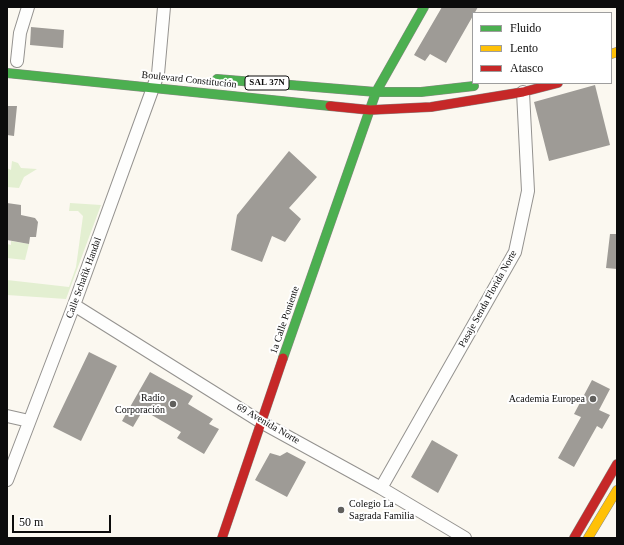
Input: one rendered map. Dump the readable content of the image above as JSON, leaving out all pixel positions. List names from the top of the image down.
{
  "streets": {
    "main road": ["Boulevard Constitución", "SAL 37N", "1a Calle Poniente"],
    "street": ["Calle Schafik Handal", "Pasaje Senda Florida Norte", "69 Avenida Norte"]
  },
  "crossings": [
    ["Boulevard Constitución", "Calle Schafik Handal"],
    ["Boulevard Constitución", "Pasaje Senda Florida Norte"],
    ["Boulevard Constitución", "1a Calle Poniente"],
    ["Calle Schafik Handal", "69 Avenida Norte"],
    ["Pasaje Senda Florida Norte", "69 Avenida Norte"],
    ["1a Calle Poniente", "69 Avenida Norte"]
  ],
  "places": ["Academia Europea", "Radio Corporación", "Colegio La Sagrada Familia"],
  "legend": ["Fluido", "Lento", "Atasco"],
  "scale_bar": "50 m"
}
